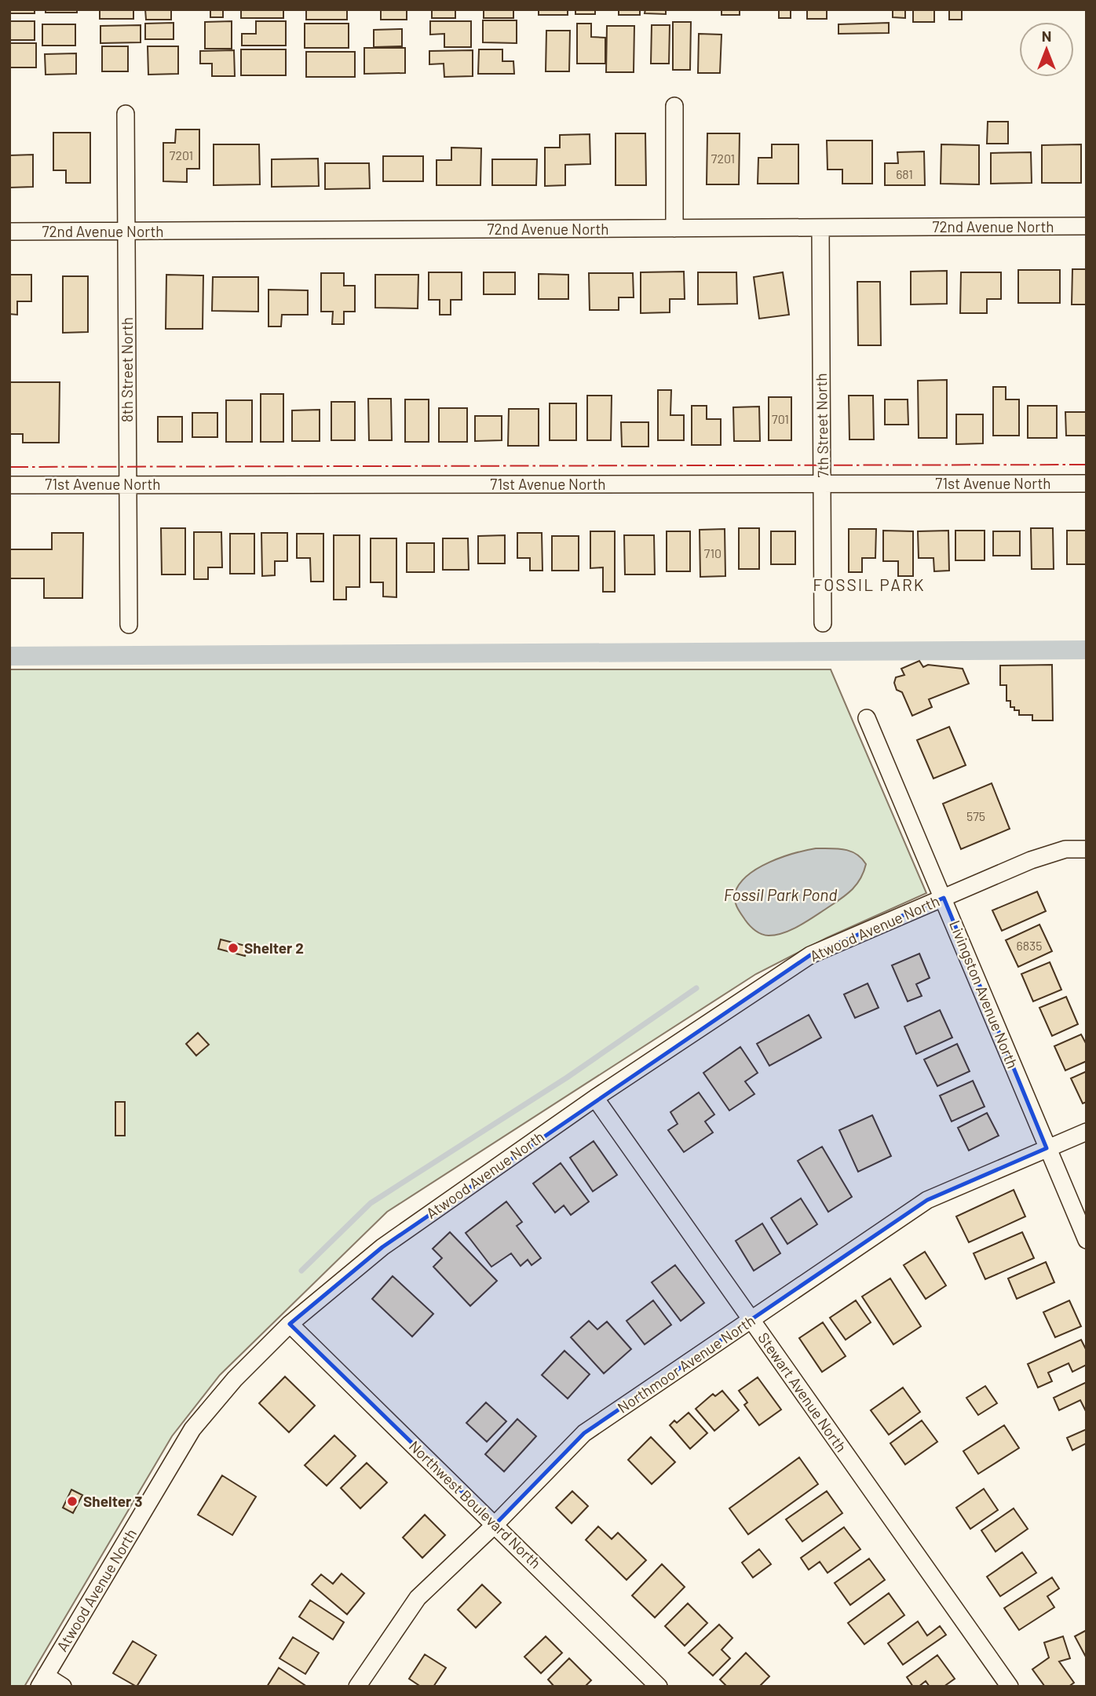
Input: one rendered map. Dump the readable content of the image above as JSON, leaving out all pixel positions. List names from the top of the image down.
{
  "streets": {
    "street": [
      "72nd Avenue North",
      "8th Street North",
      "7th Street North",
      "71st Avenue North",
      "Atwood Avenue North",
      "Livingston Avenue North",
      "Northmoor Avenue North",
      "Stewart Avenue North",
      "Northwest Boulevard North"
    ]
  },
  "crossings": [
    ["72nd Avenue North", "8th Street North"],
    ["72nd Avenue North", "7th Street North"],
    ["8th Street North", "71st Avenue North"],
    ["7th Street North", "71st Avenue North"],
    ["Atwood Avenue North", "Livingston Avenue North"],
    ["Atwood Avenue North", "Stewart Avenue North"],
    ["Atwood Avenue North", "Northwest Boulevard North"],
    ["Livingston Avenue North", "Northmoor Avenue North"],
    ["Northmoor Avenue North", "Stewart Avenue North"],
    ["Northmoor Avenue North", "Northwest Boulevard North"]
  ],
  "districts": ["FOSSIL PARK"],
  "water": ["Fossil Park Pond"],
  "places": ["Shelter 2", "Shelter 3"],
  "house_numbers": [
    "7201",
    "7201",
    "681",
    "701",
    "710",
    "575",
    "6835"
  ],
  "north": "top"
}
